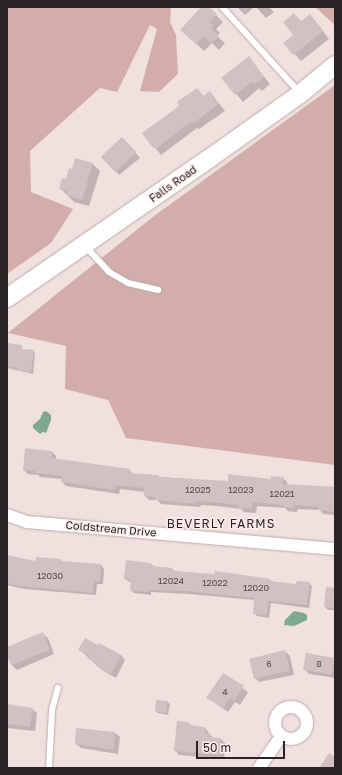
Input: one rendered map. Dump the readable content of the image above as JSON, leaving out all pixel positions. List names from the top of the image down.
{
  "streets": {
    "main road": ["Falls Road"],
    "street": ["Coldstream Drive"]
  },
  "districts": ["BEVERLY FARMS"],
  "house_numbers": [
    "12025",
    "12023",
    "12021",
    "12030",
    "12024",
    "12022",
    "12020",
    "6",
    "8",
    "4"
  ],
  "scale_bar": "50 m"
}
